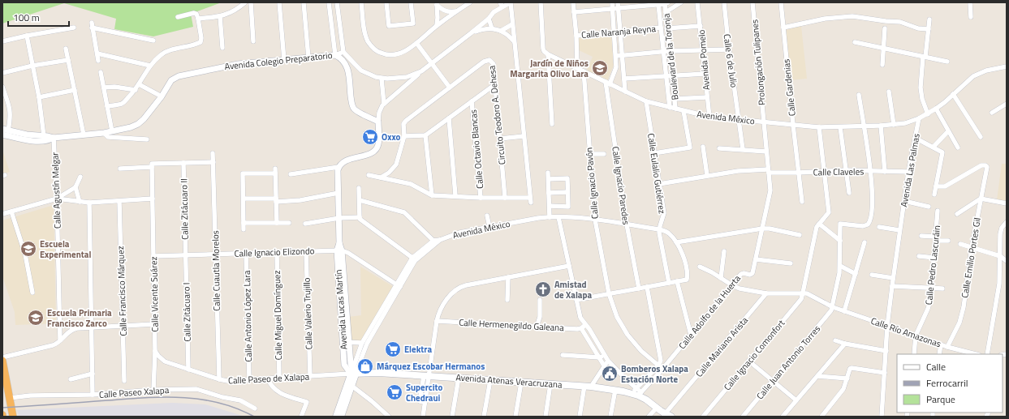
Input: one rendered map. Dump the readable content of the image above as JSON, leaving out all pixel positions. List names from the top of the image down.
{
  "streets": {
    "main road": ["Avenida México", "Avenida Atenas Veracruzana"],
    "street": [
      "Calle Naranja Reyna",
      "Boulevard de la Toronja",
      "Avenida Pomelo",
      "Avenida Colegio Preparatorio",
      "Calle 6 de Julio",
      "Prolongación Tulipanes",
      "Calle Gardenias",
      "Circuito Teodoro A. Dehesa",
      "Calle Octavio Blancas",
      "Avenida Las Palmas",
      "Calle Claveles",
      "Calle Eulalio Gutiérrez",
      "Calle Ignacio Pavón",
      "Calle Ignacio Paredes",
      "Calle Agustín Melgar",
      "Calle Zitácuaro II",
      "Calle Ignacio Elizondo",
      "Calle Emilio Portes Gil",
      "Calle Pedro Lascuráin",
      "Calle Cuautla Morelos",
      "Calle Francisco Márquez",
      "Calle Vicente Suárez",
      "Avenida Lucas Martín",
      "Calle Zitácuaro I",
      "Calle Adolfo de la Huerta",
      "Calle Valerio Trujillo",
      "Calle Miguel Domínguez",
      "Calle Antonio López Lara",
      "Calle Hermenegildo Galeana",
      "Calle Río Amazonas",
      "Calle Mariano Arista",
      "Calle Ignacio Comonfort",
      "Calle Juan Antonio Torres",
      "Calle Paseo de Xalapa",
      "Calle Paseo Xalapa"
    ]
  },
  "crossings": [
    ["Calle Naranja Reyna", "Boulevard de la Toronja"],
    ["Calle Naranja Reyna", "Avenida Pomelo"],
    ["Boulevard de la Toronja", "Avenida México"],
    ["Avenida Pomelo", "Avenida México"],
    ["Avenida Colegio Preparatorio", "Calle Agustín Melgar"],
    ["Calle 6 de Julio", "Avenida México"],
    ["Prolongación Tulipanes", "Avenida México"],
    ["Prolongación Tulipanes", "Calle Adolfo de la Huerta"],
    ["Calle Gardenias", "Avenida México"],
    ["Calle Gardenias", "Calle Claveles"],
    ["Avenida México", "Avenida Las Palmas"],
    ["Avenida México", "Calle Eulalio Gutiérrez"],
    ["Avenida México", "Calle Ignacio Pavón"],
    ["Avenida México", "Calle Ignacio Paredes"],
    ["Avenida México", "Avenida Lucas Martín"],
    ["Avenida México", "Calle Ignacio Comonfort"],
    ["Avenida México", "Calle Paseo de Xalapa"],
    ["Avenida México", "Avenida Atenas Veracruzana"],
    ["Avenida Las Palmas", "Calle Claveles"],
    ["Avenida Las Palmas", "Calle Río Amazonas"],
    ["Calle Claveles", "Calle Eulalio Gutiérrez"],
    ["Calle Claveles", "Calle Adolfo de la Huerta"],
    ["Calle Claveles", "Calle Ignacio Comonfort"],
    ["Calle Ignacio Pavón", "Calle Adolfo de la Huerta"],
    ["Calle Zitácuaro II", "Calle Ignacio Elizondo"],
    ["Calle Zitácuaro II", "Calle Zitácuaro I"],
    ["Calle Ignacio Elizondo", "Calle Cuautla Morelos"],
    ["Calle Ignacio Elizondo", "Calle Vicente Suárez"],
    ["Calle Ignacio Elizondo", "Avenida Lucas Martín"],
    ["Calle Ignacio Elizondo", "Calle Zitácuaro I"],
    ["Calle Ignacio Elizondo", "Calle Valerio Trujillo"],
    ["Calle Ignacio Elizondo", "Calle Miguel Domínguez"],
    ["Calle Ignacio Elizondo", "Calle Antonio López Lara"],
    ["Calle Emilio Portes Gil", "Calle Río Amazonas"],
    ["Calle Pedro Lascuráin", "Calle Río Amazonas"],
    ["Calle Cuautla Morelos", "Calle Paseo de Xalapa"],
    ["Calle Vicente Suárez", "Calle Paseo de Xalapa"],
    ["Calle Vicente Suárez", "Calle Paseo Xalapa"],
    ["Avenida Lucas Martín", "Calle Paseo de Xalapa"],
    ["Avenida Lucas Martín", "Avenida Atenas Veracruzana"],
    ["Calle Zitácuaro I", "Calle Paseo de Xalapa"],
    ["Calle Adolfo de la Huerta", "Avenida Atenas Veracruzana"],
    ["Calle Valerio Trujillo", "Calle Paseo de Xalapa"],
    ["Calle Miguel Domínguez", "Calle Paseo de Xalapa"],
    ["Calle Antonio López Lara", "Calle Paseo de Xalapa"],
    ["Calle Río Amazonas", "Calle Ignacio Comonfort"],
    ["Calle Río Amazonas", "Calle Juan Antonio Torres"],
    ["Calle Mariano Arista", "Avenida Atenas Veracruzana"],
    ["Calle Paseo de Xalapa", "Avenida Atenas Veracruzana"]
  ],
  "places": {
    "school or university": ["Jardín de Niños Margarita Olivo Lara", "Escuela Experimental", "Escuela Primaria Francisco Zarco"],
    "supermarket": ["Oxxo", "Elektra", "Supercito Chedraui"],
    "church": ["Amistad de Xalapa"],
    "shop": ["Márquez Escobar Hermanos"],
    "public building": ["Bomberos Xalapa Estación Norte"]
  },
  "legend": ["Calle", "Ferrocarril", "Parque"],
  "scale_bar": "100 m"
}
